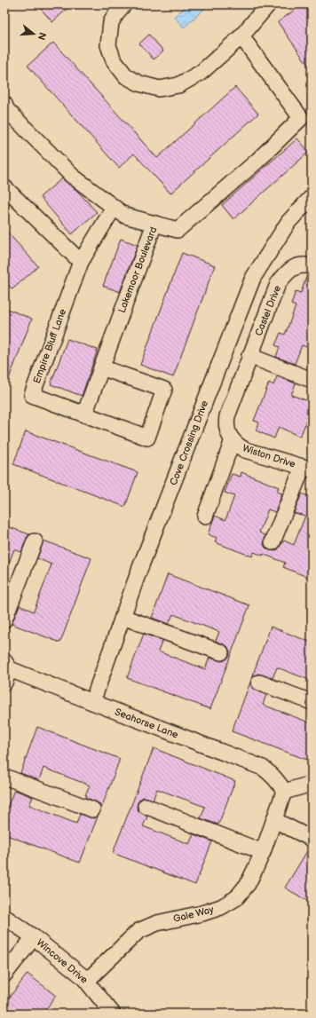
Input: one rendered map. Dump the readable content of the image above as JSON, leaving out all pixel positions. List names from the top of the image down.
{
  "streets": {
    "street": [
      "Lakemoor Boulevard",
      "Castel Drive",
      "Empire Bluff Lane",
      "Cove Crossing Drive",
      "Wiston Drive",
      "Seahorse Lane",
      "Gale Way",
      "Wincove Drive"
    ]
  },
  "crossings": [
    ["Lakemoor Boulevard", "Empire Bluff Lane"],
    ["Castel Drive", "Wiston Drive"],
    ["Cove Crossing Drive", "Seahorse Lane"],
    ["Seahorse Lane", "Gale Way"],
    ["Gale Way", "Wincove Drive"]
  ],
  "north": "right"
}
